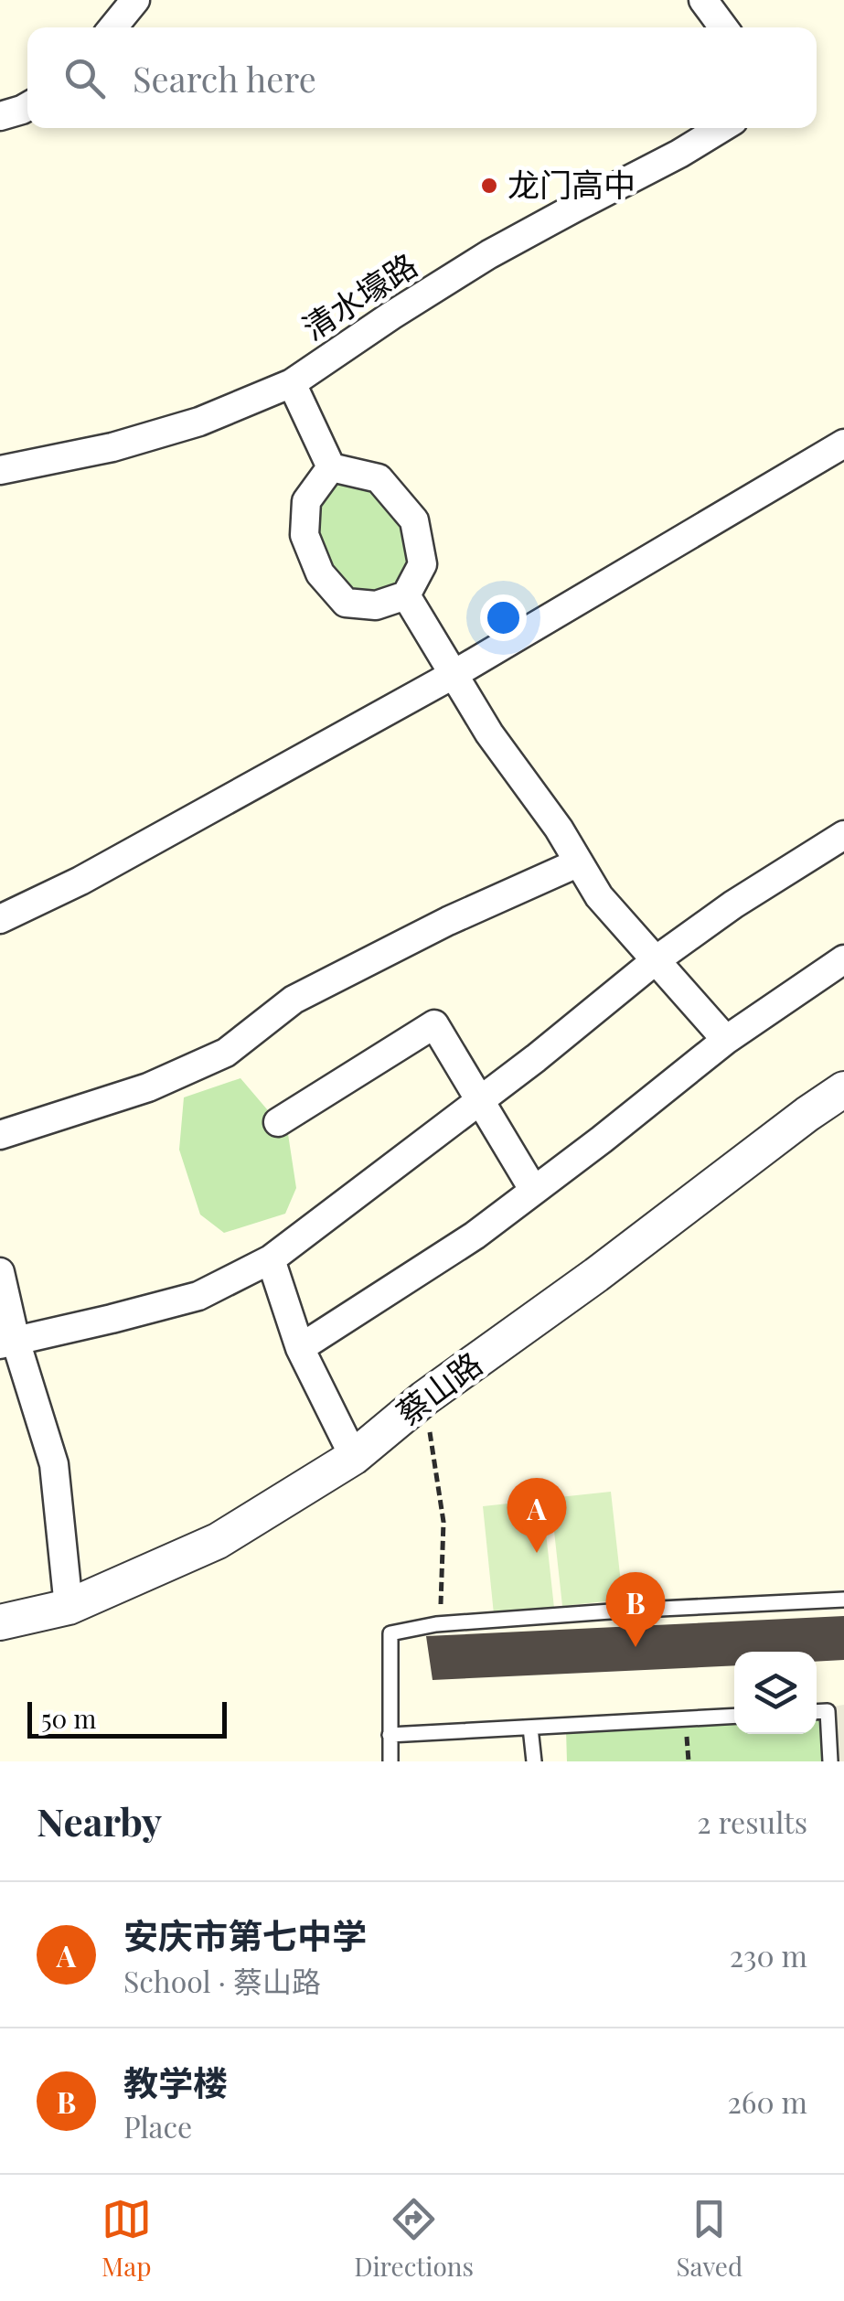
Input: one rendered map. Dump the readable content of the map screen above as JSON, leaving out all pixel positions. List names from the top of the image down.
{
  "streets": {
    "street": ["清水壕路", "蔡山路"]
  },
  "places": ["龙门高中"],
  "scale_bar": "50 m",
  "page": {
    "search": "Search here",
    "pins": ["A", "B"],
    "scale": "50 m",
    "heading": ["Nearby", "2 results"],
    "list": [
      {
        "mark": "A",
        "name": "安庆市第七中学",
        "note": "School · 蔡山路",
        "value": "230 m"
      },
      {
        "mark": "B",
        "name": "教学楼",
        "note": "Place",
        "value": "260 m"
      }
    ],
    "nav": ["Map", "Directions", "Saved"]
  }
}
